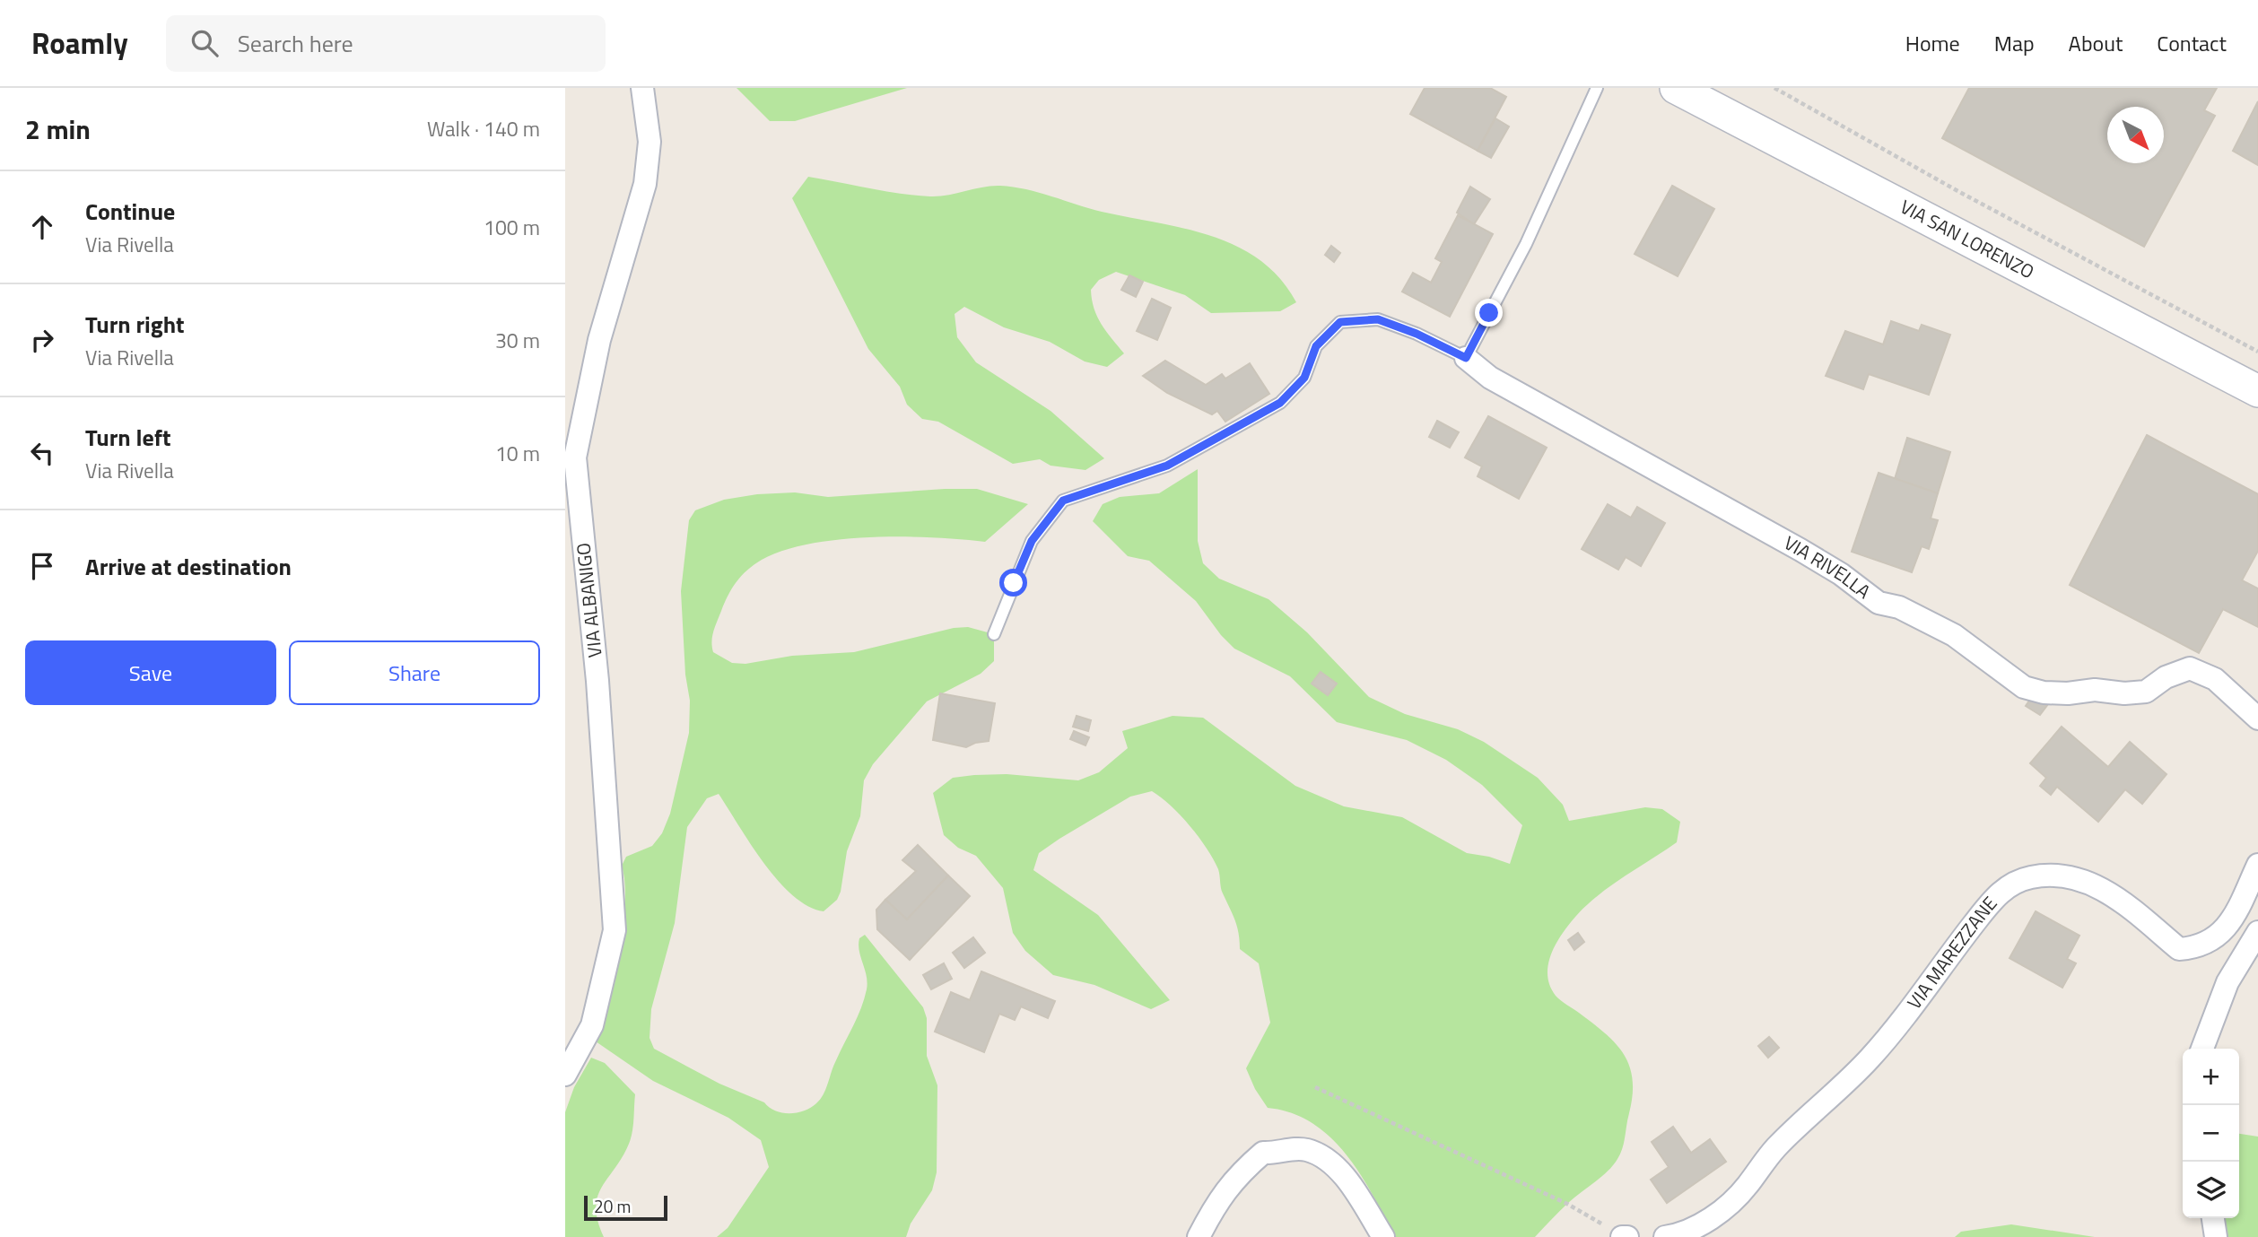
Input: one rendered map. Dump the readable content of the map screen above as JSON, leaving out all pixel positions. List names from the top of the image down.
{
  "streets": {
    "main road": ["VIA SAN LORENZO"],
    "street": ["VIA RIVELLA", "VIA ALBANIGO", "VIA MAREZZANE"]
  },
  "scale_bar": "20 m",
  "north": "bottom right",
  "page": {
    "header": "Roamly",
    "search": "Search here",
    "nav": [
      "Home",
      "Map",
      "About",
      "Contact"
    ],
    "heading": ["2 min", "Walk · 140 m"],
    "list": [
      ["Continue", "Via Rivella", "100 m"],
      ["Turn right", "Via Rivella", "30 m"],
      ["Turn left", "Via Rivella", "10 m"],
      "Arrive at destination"
    ],
    "buttons": ["Save", "Share"],
    "map_buttons": ["+", "−"],
    "scale": "20 m"
  }
}
